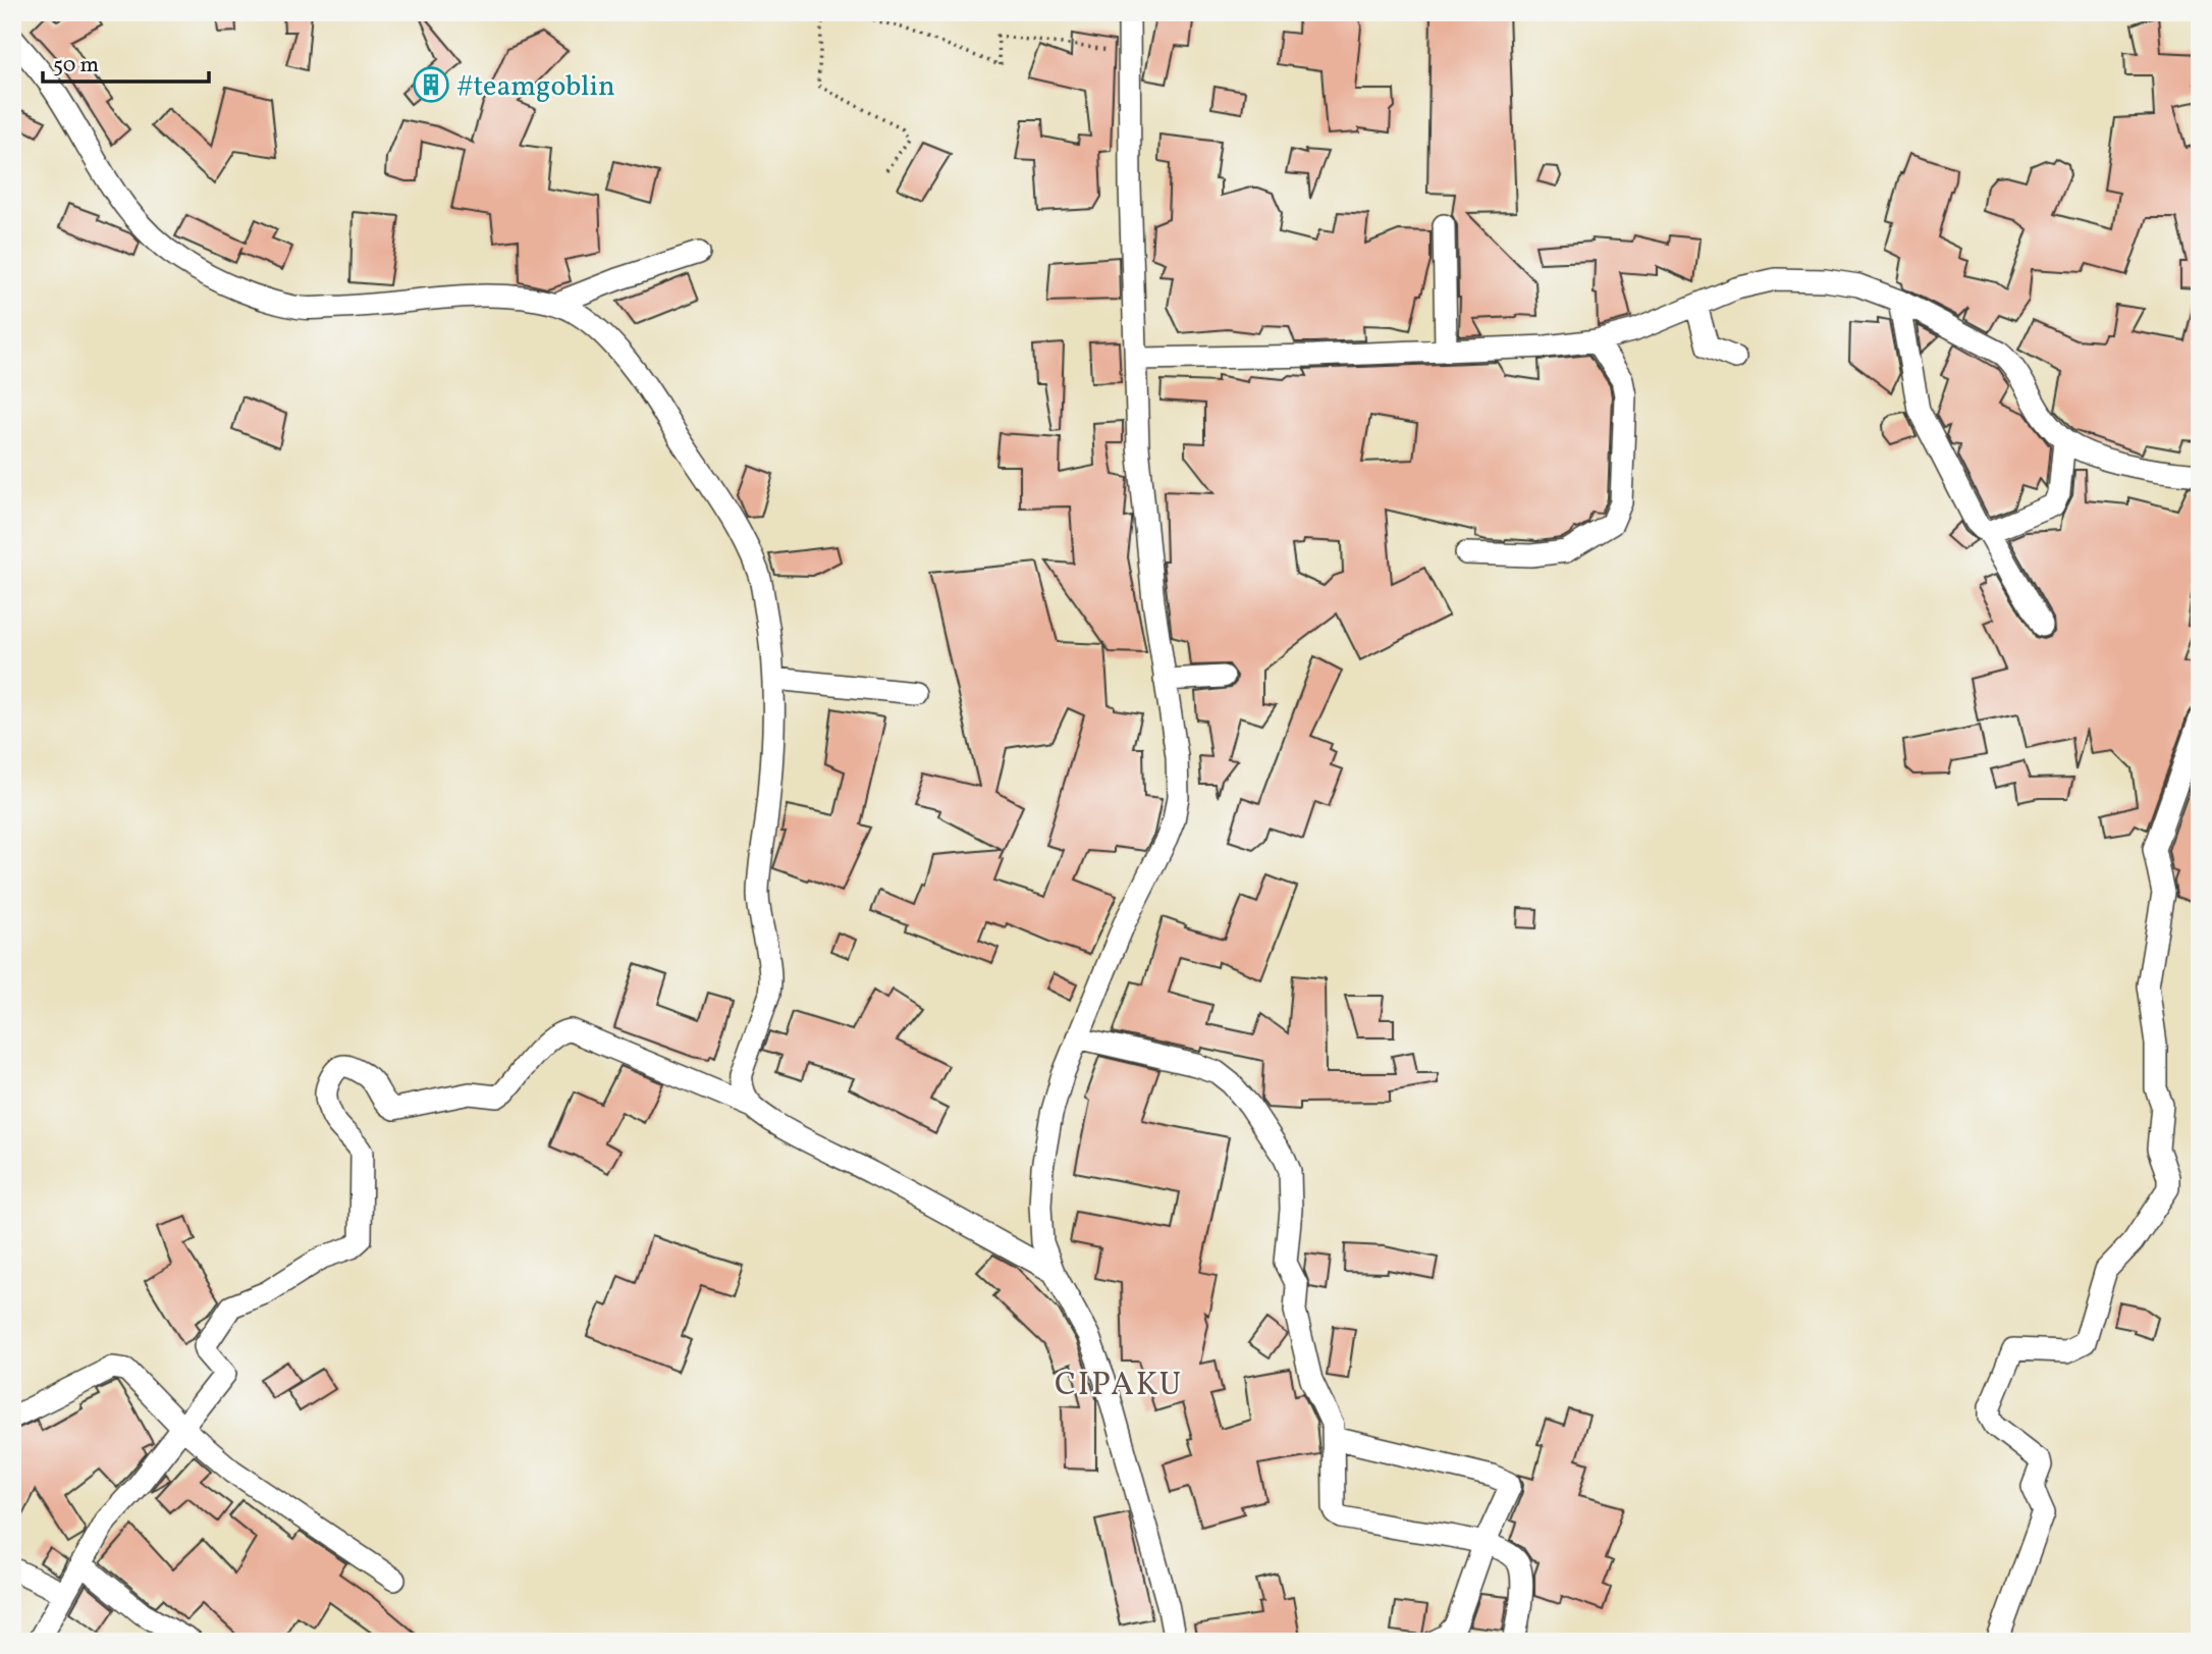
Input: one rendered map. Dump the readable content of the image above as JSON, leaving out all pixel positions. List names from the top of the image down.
{
  "districts": ["CIPAKU"],
  "places": {
    "building": ["#teamgoblin"]
  },
  "scale_bar": "50 m"
}
